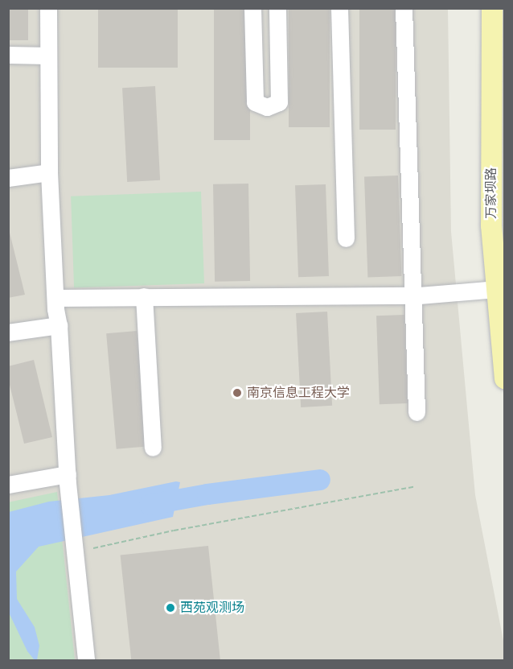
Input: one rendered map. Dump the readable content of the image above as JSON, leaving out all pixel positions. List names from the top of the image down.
{
  "streets": {
    "main road": ["万家坝路"]
  },
  "places": ["南京信息工程大学", "西苑观测场"]
}
